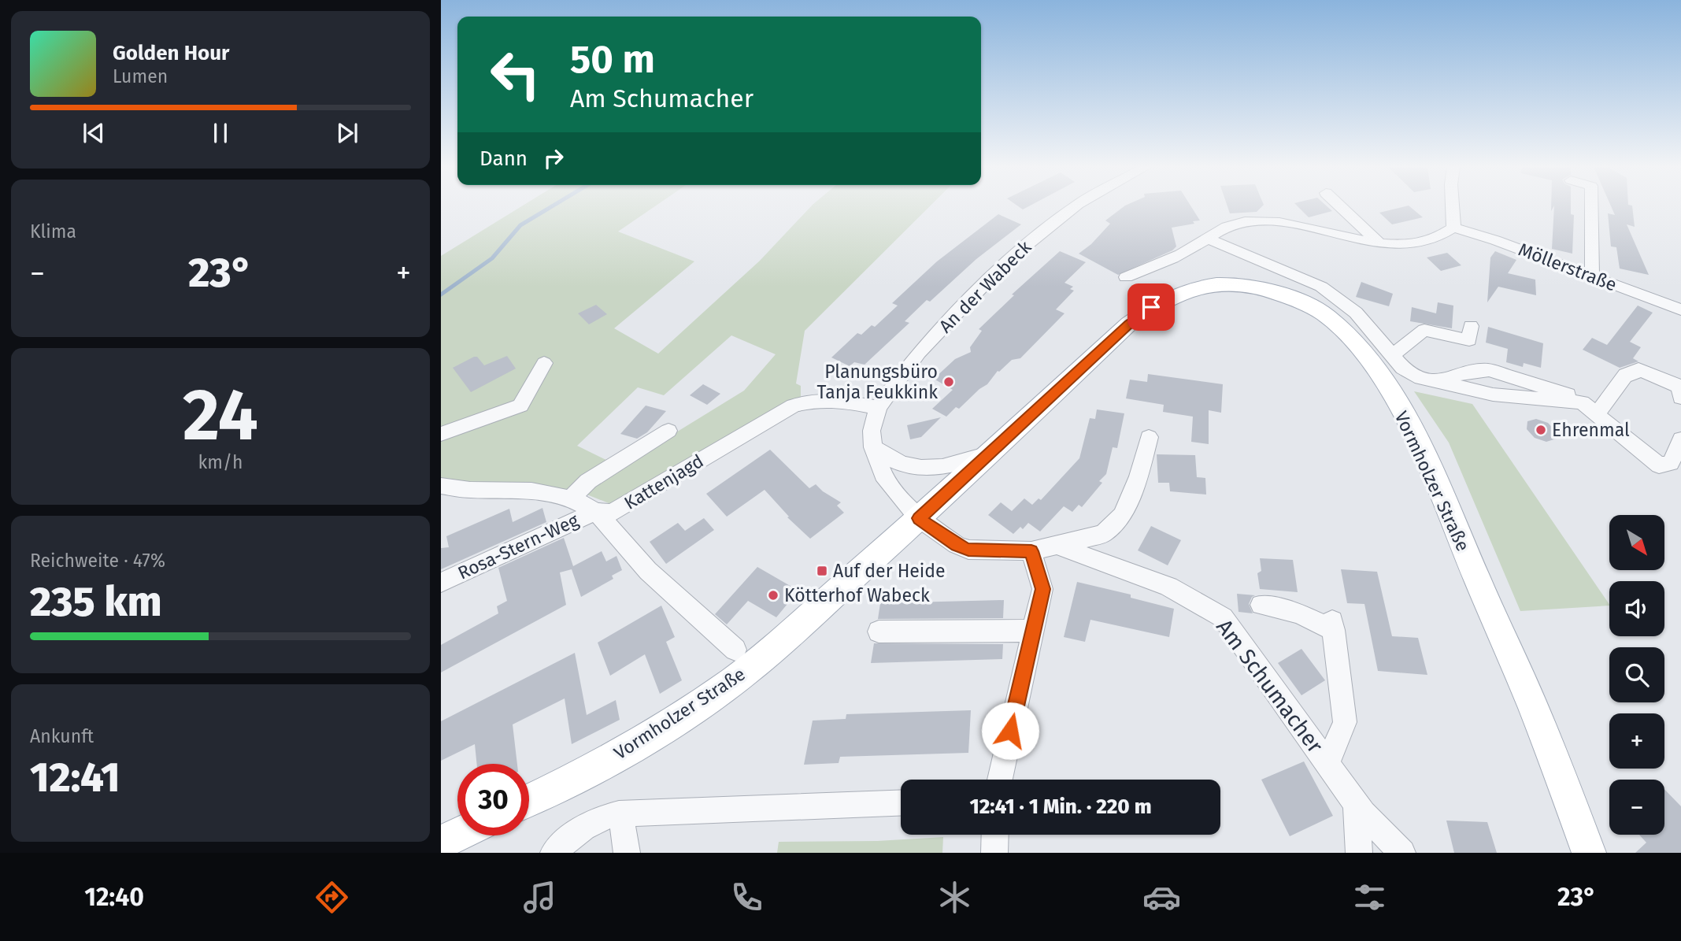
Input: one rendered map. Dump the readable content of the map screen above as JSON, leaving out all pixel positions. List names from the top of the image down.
{
  "streets": {
    "main road": ["Vormholzer Straße"],
    "street": [
      "Möllerstraße",
      "An der Wabeck",
      "Kattenjagd",
      "Rosa-Stern-Weg",
      "Am Schumacher"
    ]
  },
  "crossings": [
    ["An der Wabeck", "Vormholzer Straße"],
    ["An der Wabeck", "Kattenjagd"],
    ["Kattenjagd", "Rosa-Stern-Weg"]
  ],
  "places": {
    "other": ["Planungsbüro Tanja Feukkink", "Ehrenmal", "Kötterhof Wabeck"],
    "transit": ["Auf der Heide"]
  },
  "north": "bottom right",
  "page": {
    "turn": ["50 m", "Am Schumacher"],
    "song": ["Golden Hour", "Lumen"],
    "then": "Dann",
    "tile": [
      "Klima",
      ["24", "km/h"],
      ["Reichweite · 47%", "235 km"],
      ["Ankunft", "12:41"]
    ],
    "heat": ["−", "23°", "+"],
    "map_buttons": ["+", "−"],
    "limit": "30",
    "trip": "12:41 · 1 Min. · 220 m",
    "tabs": ["12:40", "23°"]
  }
}
